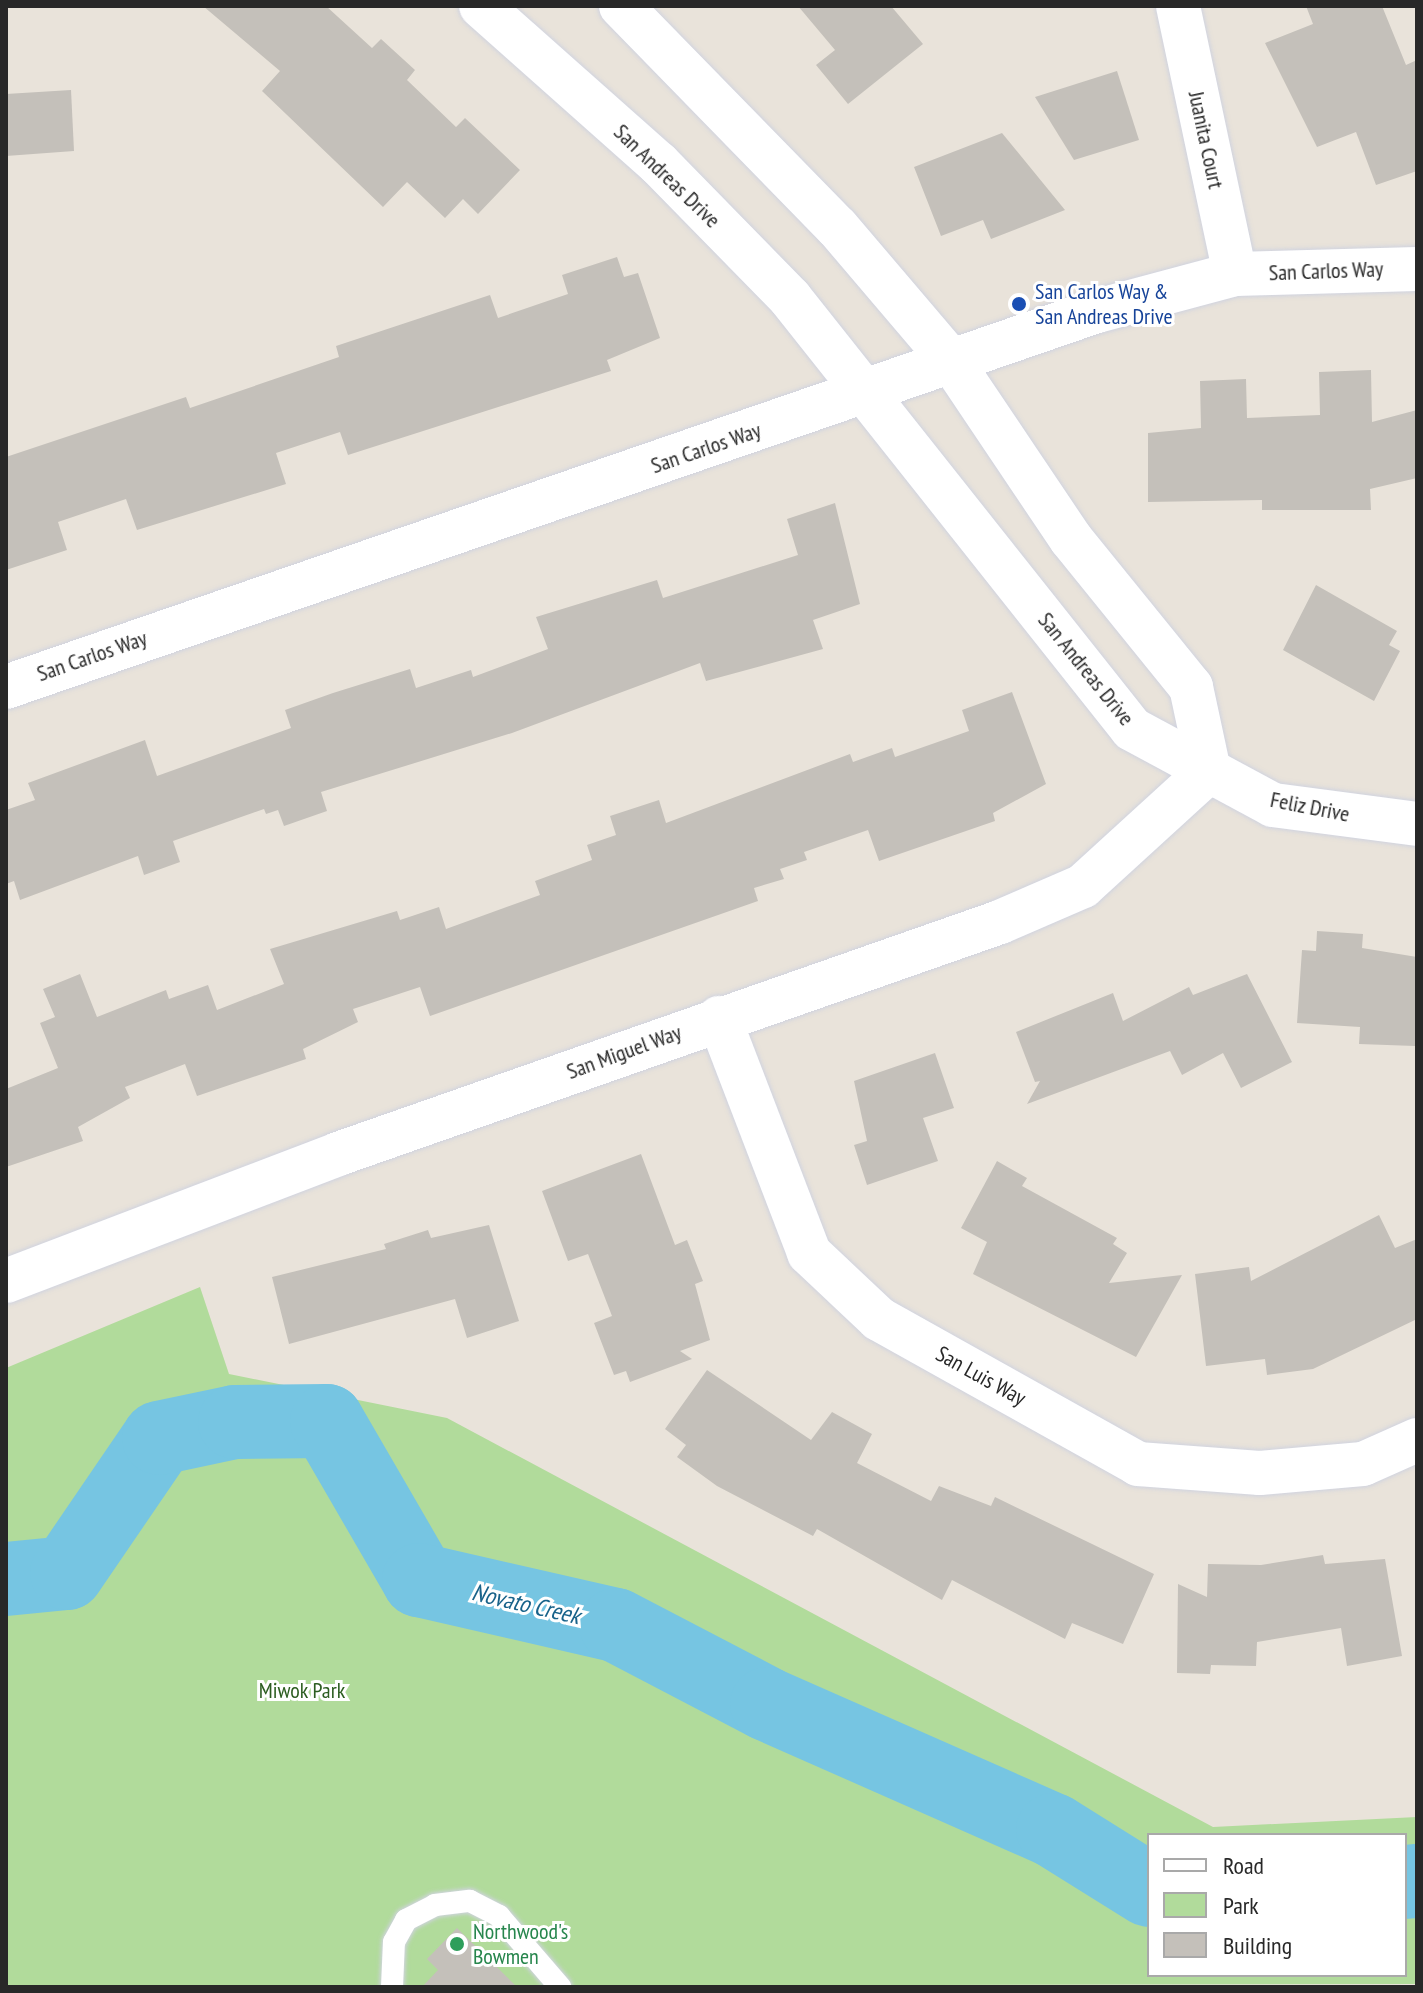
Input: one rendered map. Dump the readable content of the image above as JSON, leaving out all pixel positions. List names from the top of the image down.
{
  "streets": {
    "street": [
      "Juanita Court",
      "San Andreas Drive",
      "San Carlos Way",
      "Feliz Drive",
      "San Miguel Way",
      "San Luis Way"
    ]
  },
  "crossings": [
    ["Juanita Court", "San Carlos Way"],
    ["San Andreas Drive", "San Carlos Way"],
    ["San Andreas Drive", "Feliz Drive"],
    ["San Andreas Drive", "San Miguel Way"],
    ["Feliz Drive", "San Miguel Way"],
    ["San Miguel Way", "San Luis Way"]
  ],
  "water": ["Novato Creek"],
  "parks": ["Miwok Park"],
  "places": ["San Carlos Way & San Andreas Drive", "Northwood's Bowmen"],
  "legend": ["Road", "Park", "Building"]
}
